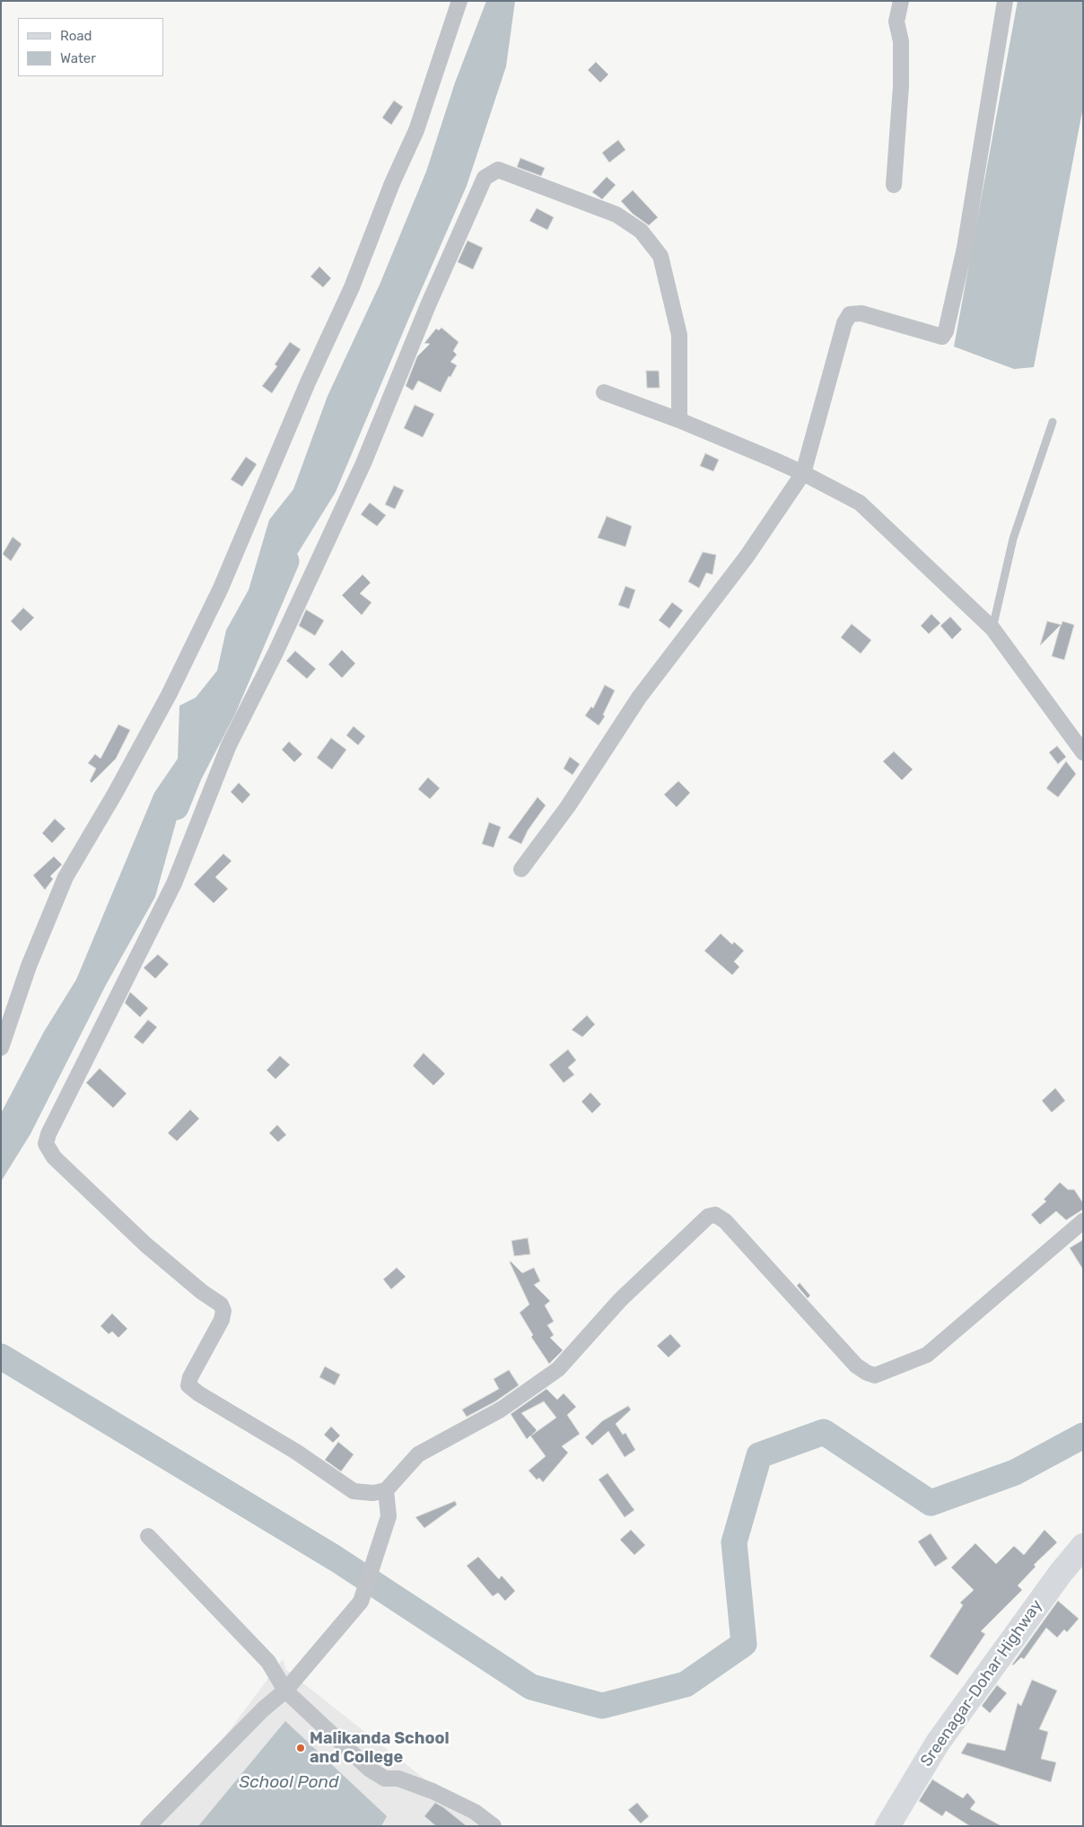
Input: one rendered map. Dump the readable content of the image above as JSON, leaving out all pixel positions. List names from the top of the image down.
{
  "streets": {
    "main road": ["Sreenagar-Dohar Highway"]
  },
  "water": ["School Pond"],
  "places": ["Malikanda School and College"],
  "legend": ["Road", "Water"]
}
